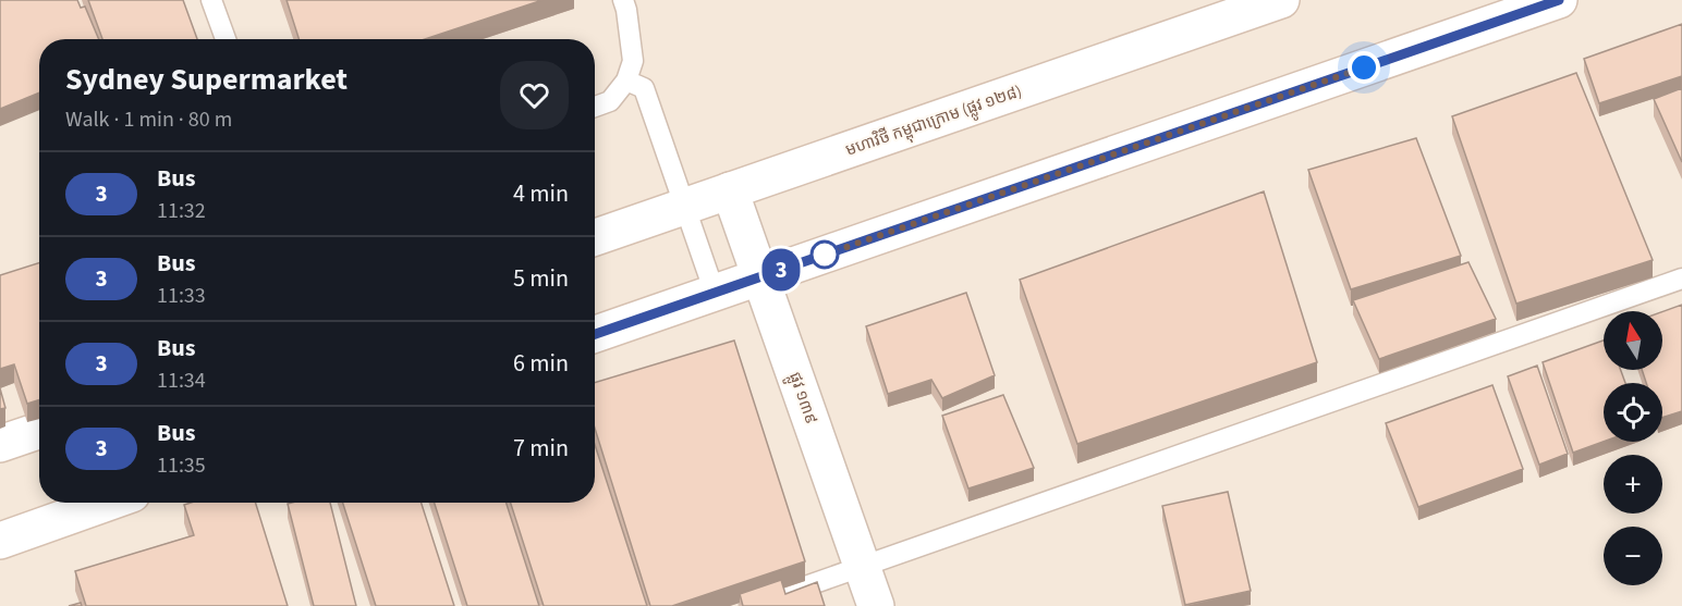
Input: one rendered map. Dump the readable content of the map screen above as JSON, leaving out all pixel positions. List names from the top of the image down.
{
  "streets": {
    "main road": ["មហាវិថី កម្ពុជាក្រោម (ផ្លូវ ១២៨)", "ផ្លូវ ១៣៩"]
  },
  "crossings": [
    ["មហាវិថី កម្ពុជាក្រោម (ផ្លូវ ១២៨)", "ផ្លូវ ១៣៩"]
  ],
  "lines": ["bus line 3"],
  "north": "top",
  "page": {
    "on_map": "3",
    "heading": ["Sydney Supermarket", "Walk · 1 min · 80 m"],
    "list": [
      {
        "mark": "3",
        "name": "Bus",
        "note": "11:32",
        "value": "4 min"
      },
      {
        "mark": "3",
        "name": "Bus",
        "note": "11:33",
        "value": "5 min"
      },
      {
        "mark": "3",
        "name": "Bus",
        "note": "11:34",
        "value": "6 min"
      },
      {
        "mark": "3",
        "name": "Bus",
        "note": "11:35",
        "value": "7 min"
      }
    ],
    "map_buttons": ["+", "−"]
  }
}
